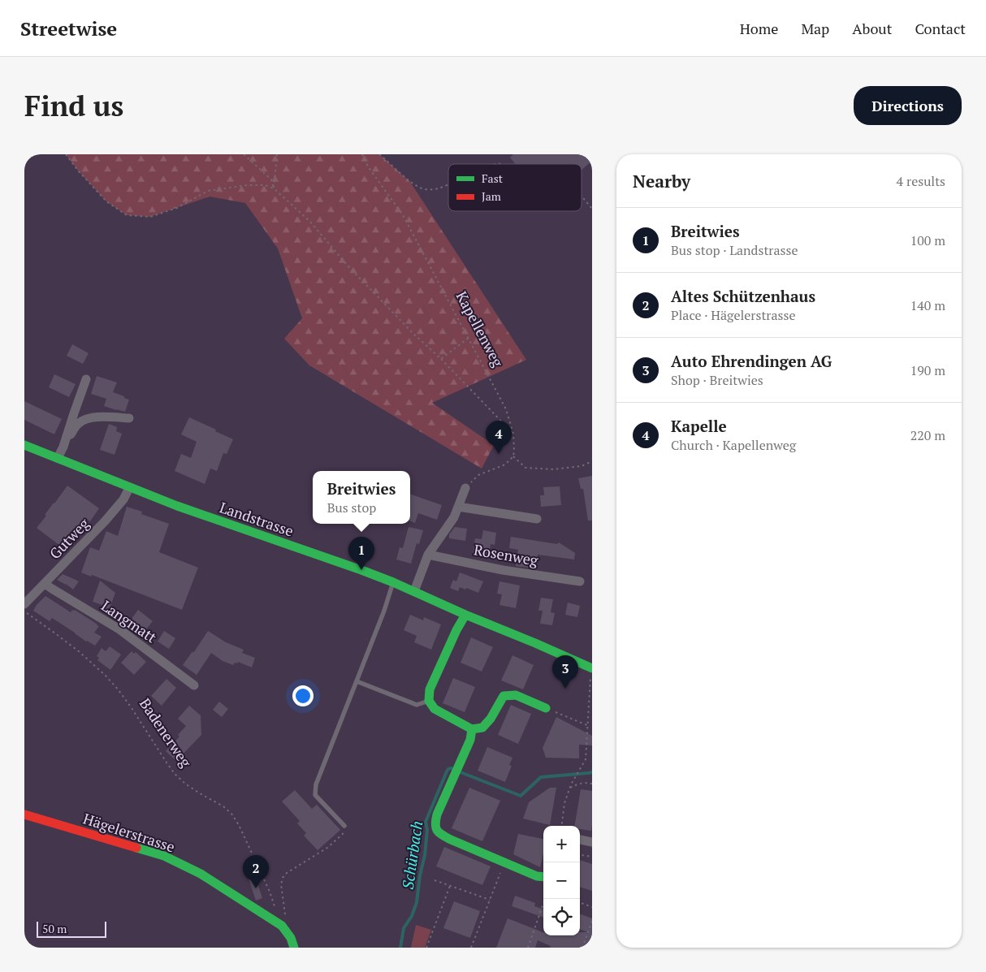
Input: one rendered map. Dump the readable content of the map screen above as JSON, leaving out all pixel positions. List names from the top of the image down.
{
  "streets": {
    "street": [
      "Landstrasse",
      "Gutweg",
      "Rosenweg",
      "Langmatt",
      "Hägelerstrasse"
    ],
    "path": ["Kapellenweg", "Badenerweg"]
  },
  "crossings": [
    ["Landstrasse", "Gutweg"],
    ["Gutweg", "Langmatt"],
    ["Badenerweg", "Hägelerstrasse"]
  ],
  "water": ["Schürbach"],
  "legend": ["Fast", "Jam"],
  "scale_bar": "50 m",
  "page": {
    "header": "Streetwise",
    "nav": [
      "Home",
      "Map",
      "About",
      "Contact"
    ],
    "buttons": "Directions",
    "title": "Find us",
    "heading": ["Nearby", "4 results"],
    "list": [
      {
        "mark": "1",
        "name": "Breitwies",
        "note": "Bus stop · Landstrasse",
        "value": "100 m"
      },
      {
        "mark": "2",
        "name": "Altes Schützenhaus",
        "note": "Place · Hägelerstrasse",
        "value": "140 m"
      },
      {
        "mark": "3",
        "name": "Auto Ehrendingen AG",
        "note": "Shop · Breitwies",
        "value": "190 m"
      },
      {
        "mark": "4",
        "name": "Kapelle",
        "note": "Church · Kapellenweg",
        "value": "220 m"
      }
    ],
    "pins": [
      "4",
      "1",
      "3",
      "2"
    ],
    "popup": ["Breitwies", "Bus stop"],
    "map_buttons": ["+", "−"],
    "scale": "50 m"
  }
}
